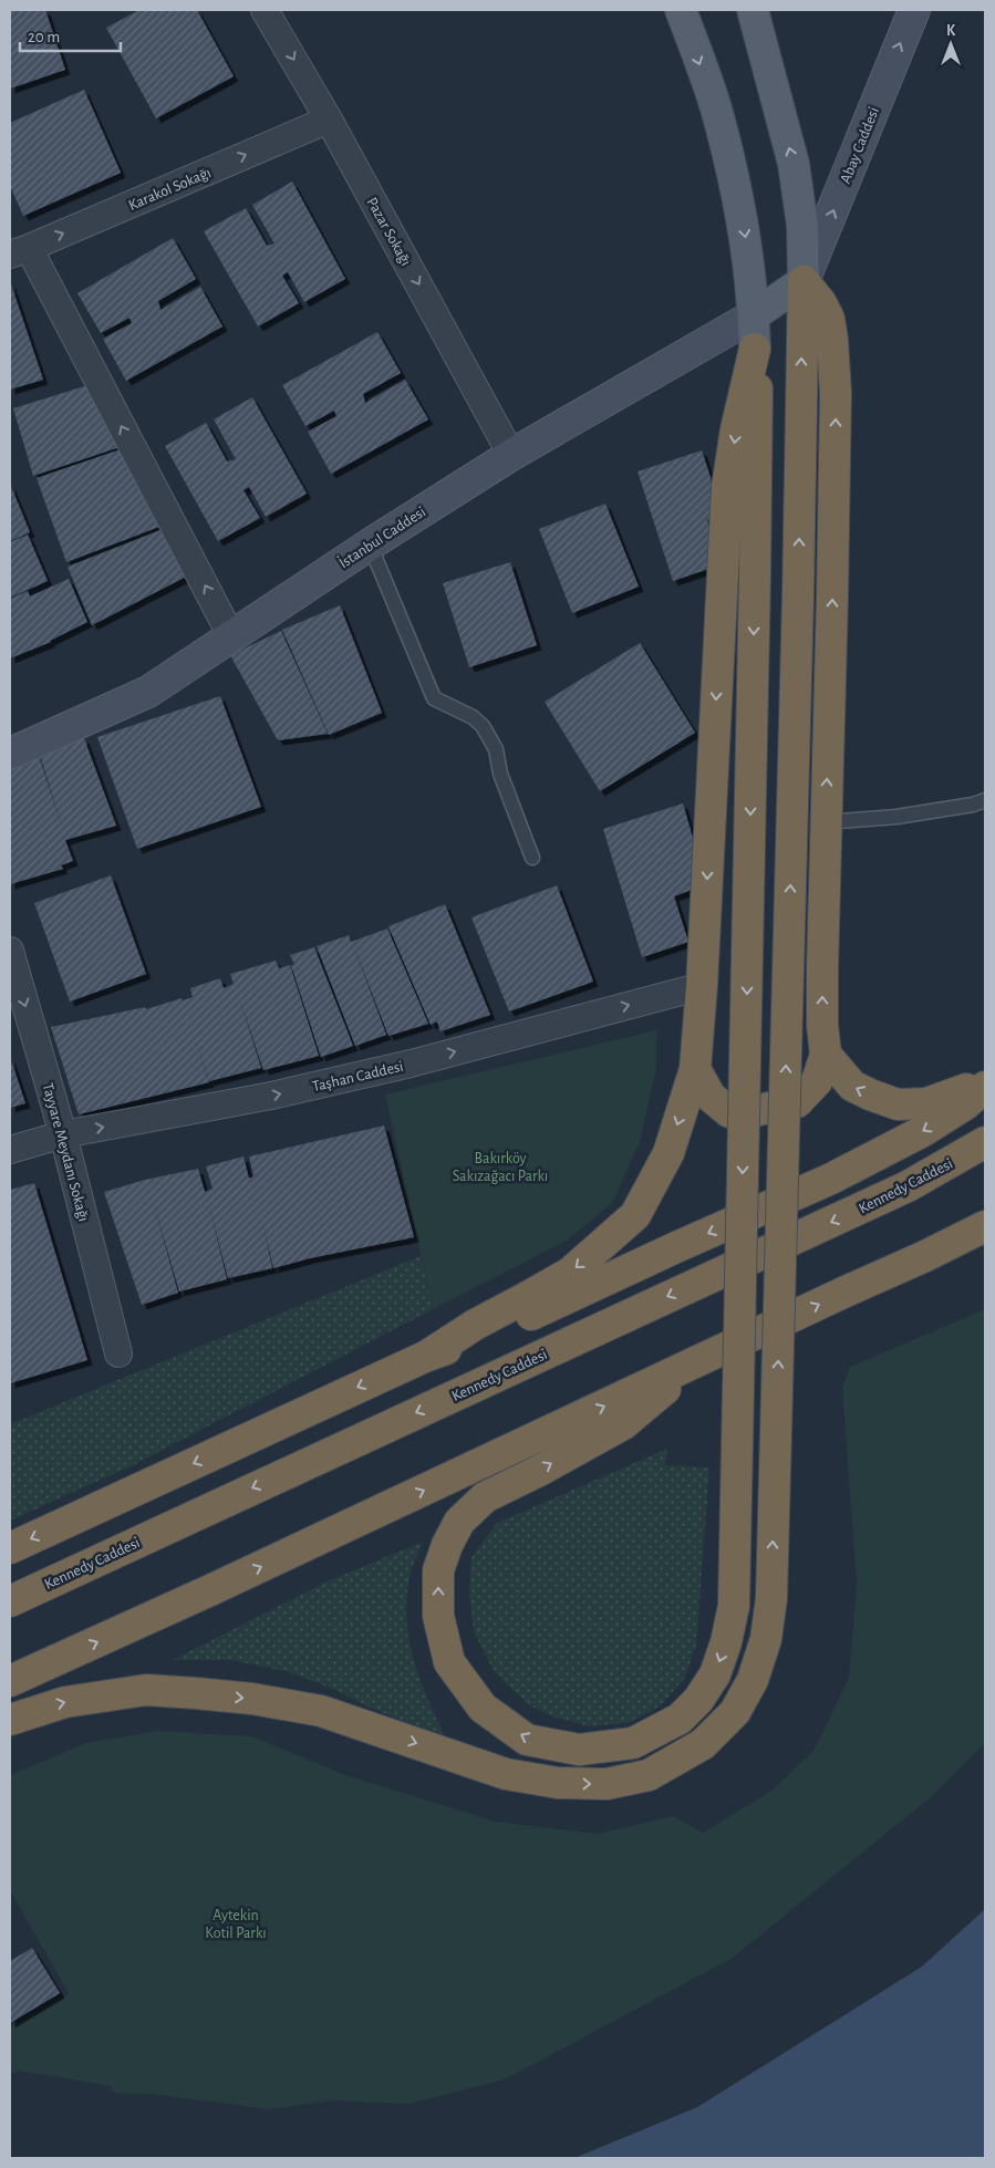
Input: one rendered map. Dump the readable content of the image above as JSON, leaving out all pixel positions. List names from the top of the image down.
{
  "streets": {
    "highway": ["Kennedy Caddesi"],
    "main road": ["Abay Caddesi", "İstanbul Caddesi"],
    "street": [
      "Karakol Sokağı",
      "Pazar Sokağı",
      "Taşhan Caddesi",
      "Tayyare Meydanı Sokağı"
    ]
  },
  "crossings": [
    ["Karakol Sokağı", "Pazar Sokağı"],
    ["Pazar Sokağı", "İstanbul Caddesi"],
    ["Taşhan Caddesi", "Tayyare Meydanı Sokağı"]
  ],
  "one_way": [
    "Abay Caddesi",
    "Karakol Sokağı",
    "Pazar Sokağı",
    "Taşhan Caddesi",
    "Tayyare Meydanı Sokağı"
  ],
  "parks": ["Bakırköy Sakızağacı Parkı", "Aytekin Kotil Parkı"],
  "scale_bar": "20 m",
  "north": "top"
}
